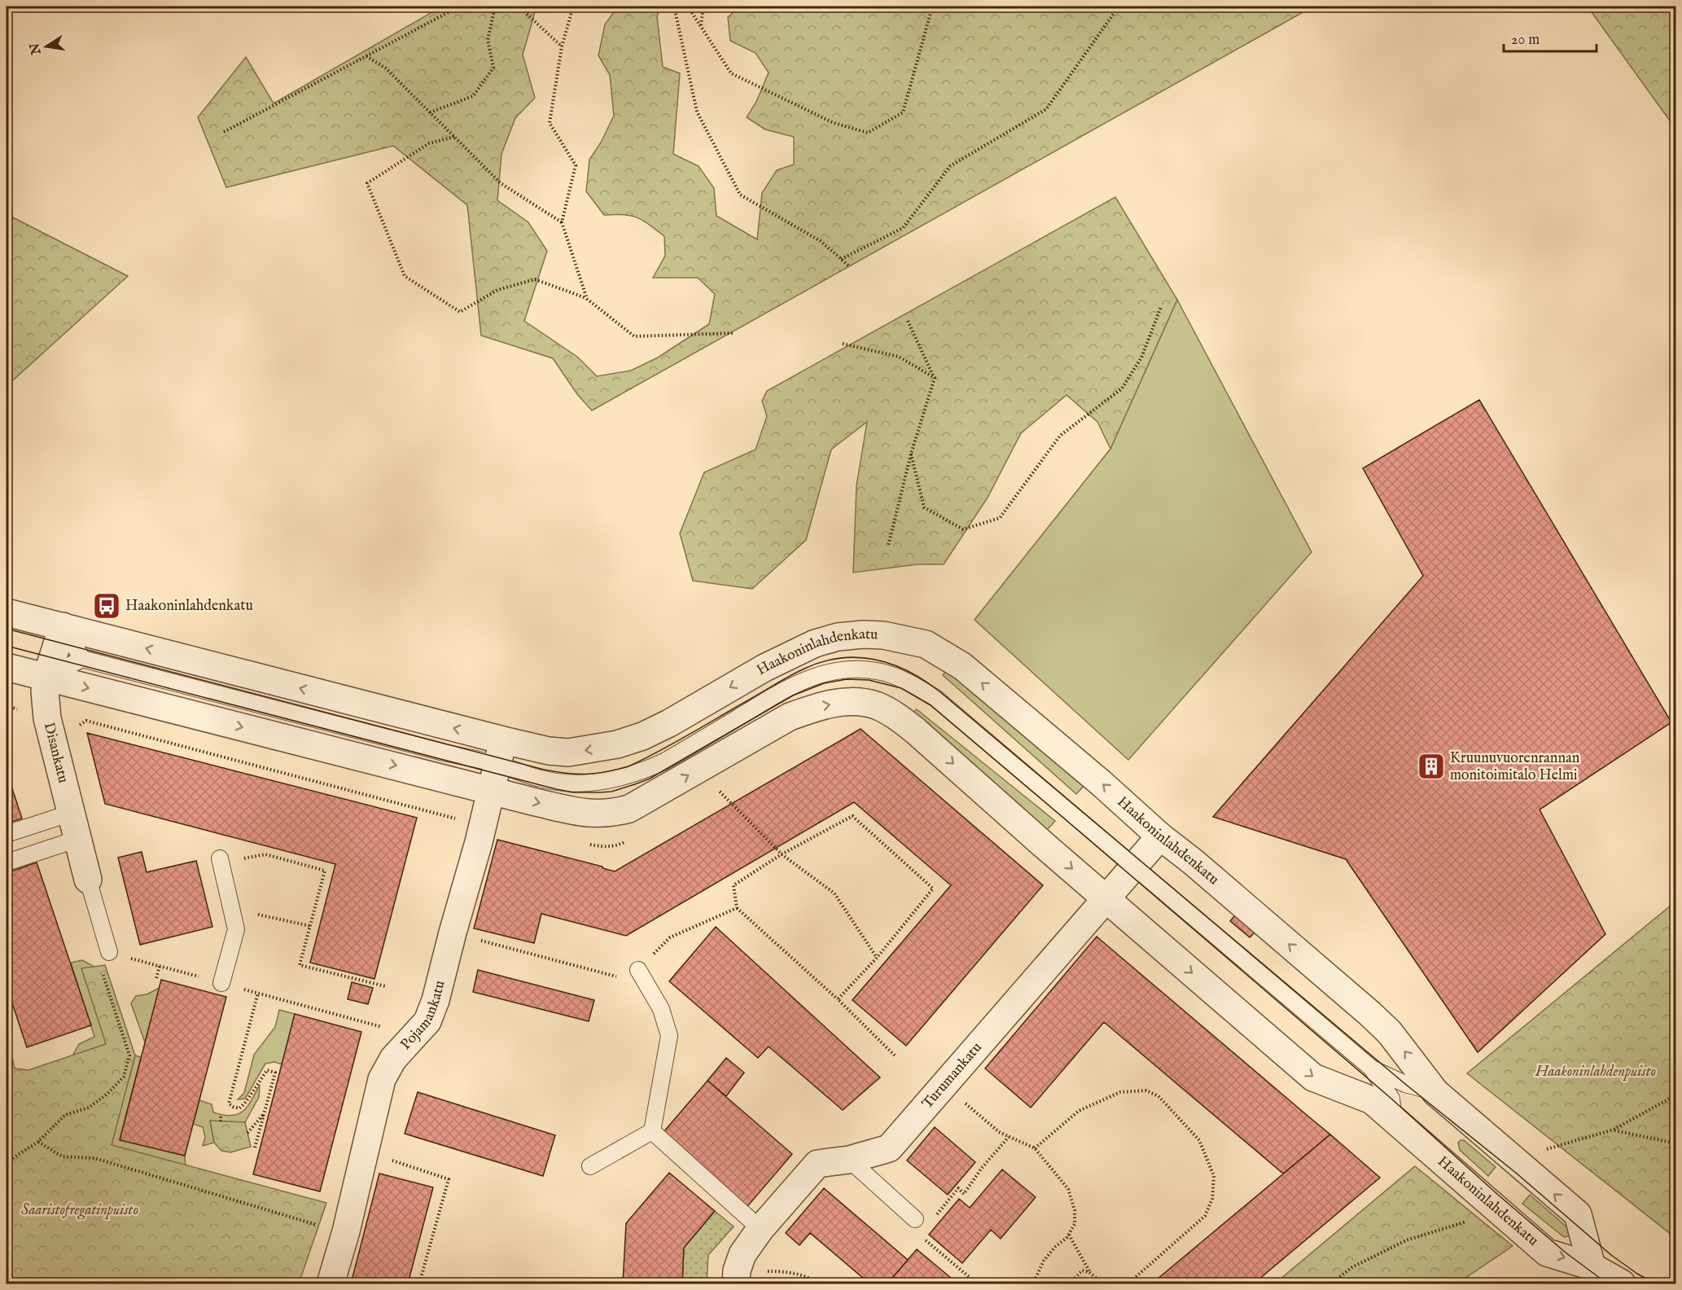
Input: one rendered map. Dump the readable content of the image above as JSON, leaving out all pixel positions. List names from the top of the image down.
{
  "streets": {
    "street": [
      "Haakoninlahdenkatu",
      "Disankatu",
      "Pojamankatu",
      "Turumankatu"
    ]
  },
  "crossings": [
    ["Haakoninlahdenkatu", "Disankatu"],
    ["Haakoninlahdenkatu", "Pojamankatu"],
    ["Haakoninlahdenkatu", "Turumankatu"]
  ],
  "parks": ["Haakoninlahdenpuisto", "Saaristofregatinpuisto"],
  "places": {
    "bus stop": ["Haakoninlahdenkatu"],
    "building": ["Kruunuvuorenrannan monitoimitalo Helmi"]
  },
  "scale_bar": "20 m",
  "north": "left"
}
